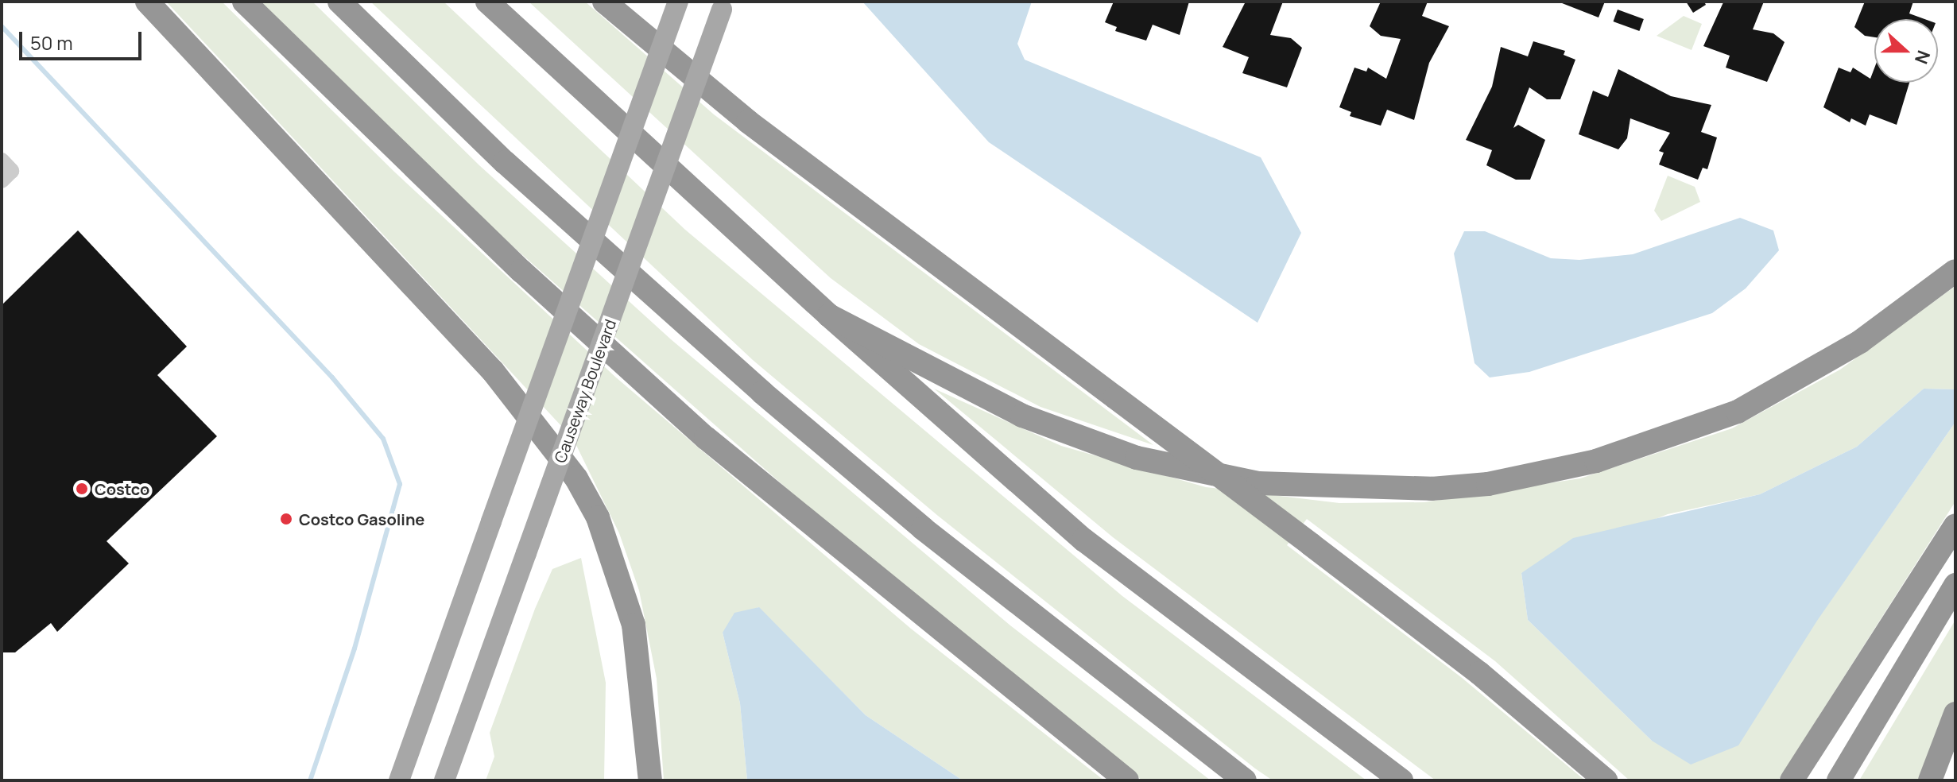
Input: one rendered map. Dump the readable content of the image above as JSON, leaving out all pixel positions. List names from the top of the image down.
{
  "streets": {
    "main road": ["Causeway Boulevard"]
  },
  "places": ["Costco", "Costco Gasoline"],
  "scale_bar": "50 m",
  "north": "right"
}
